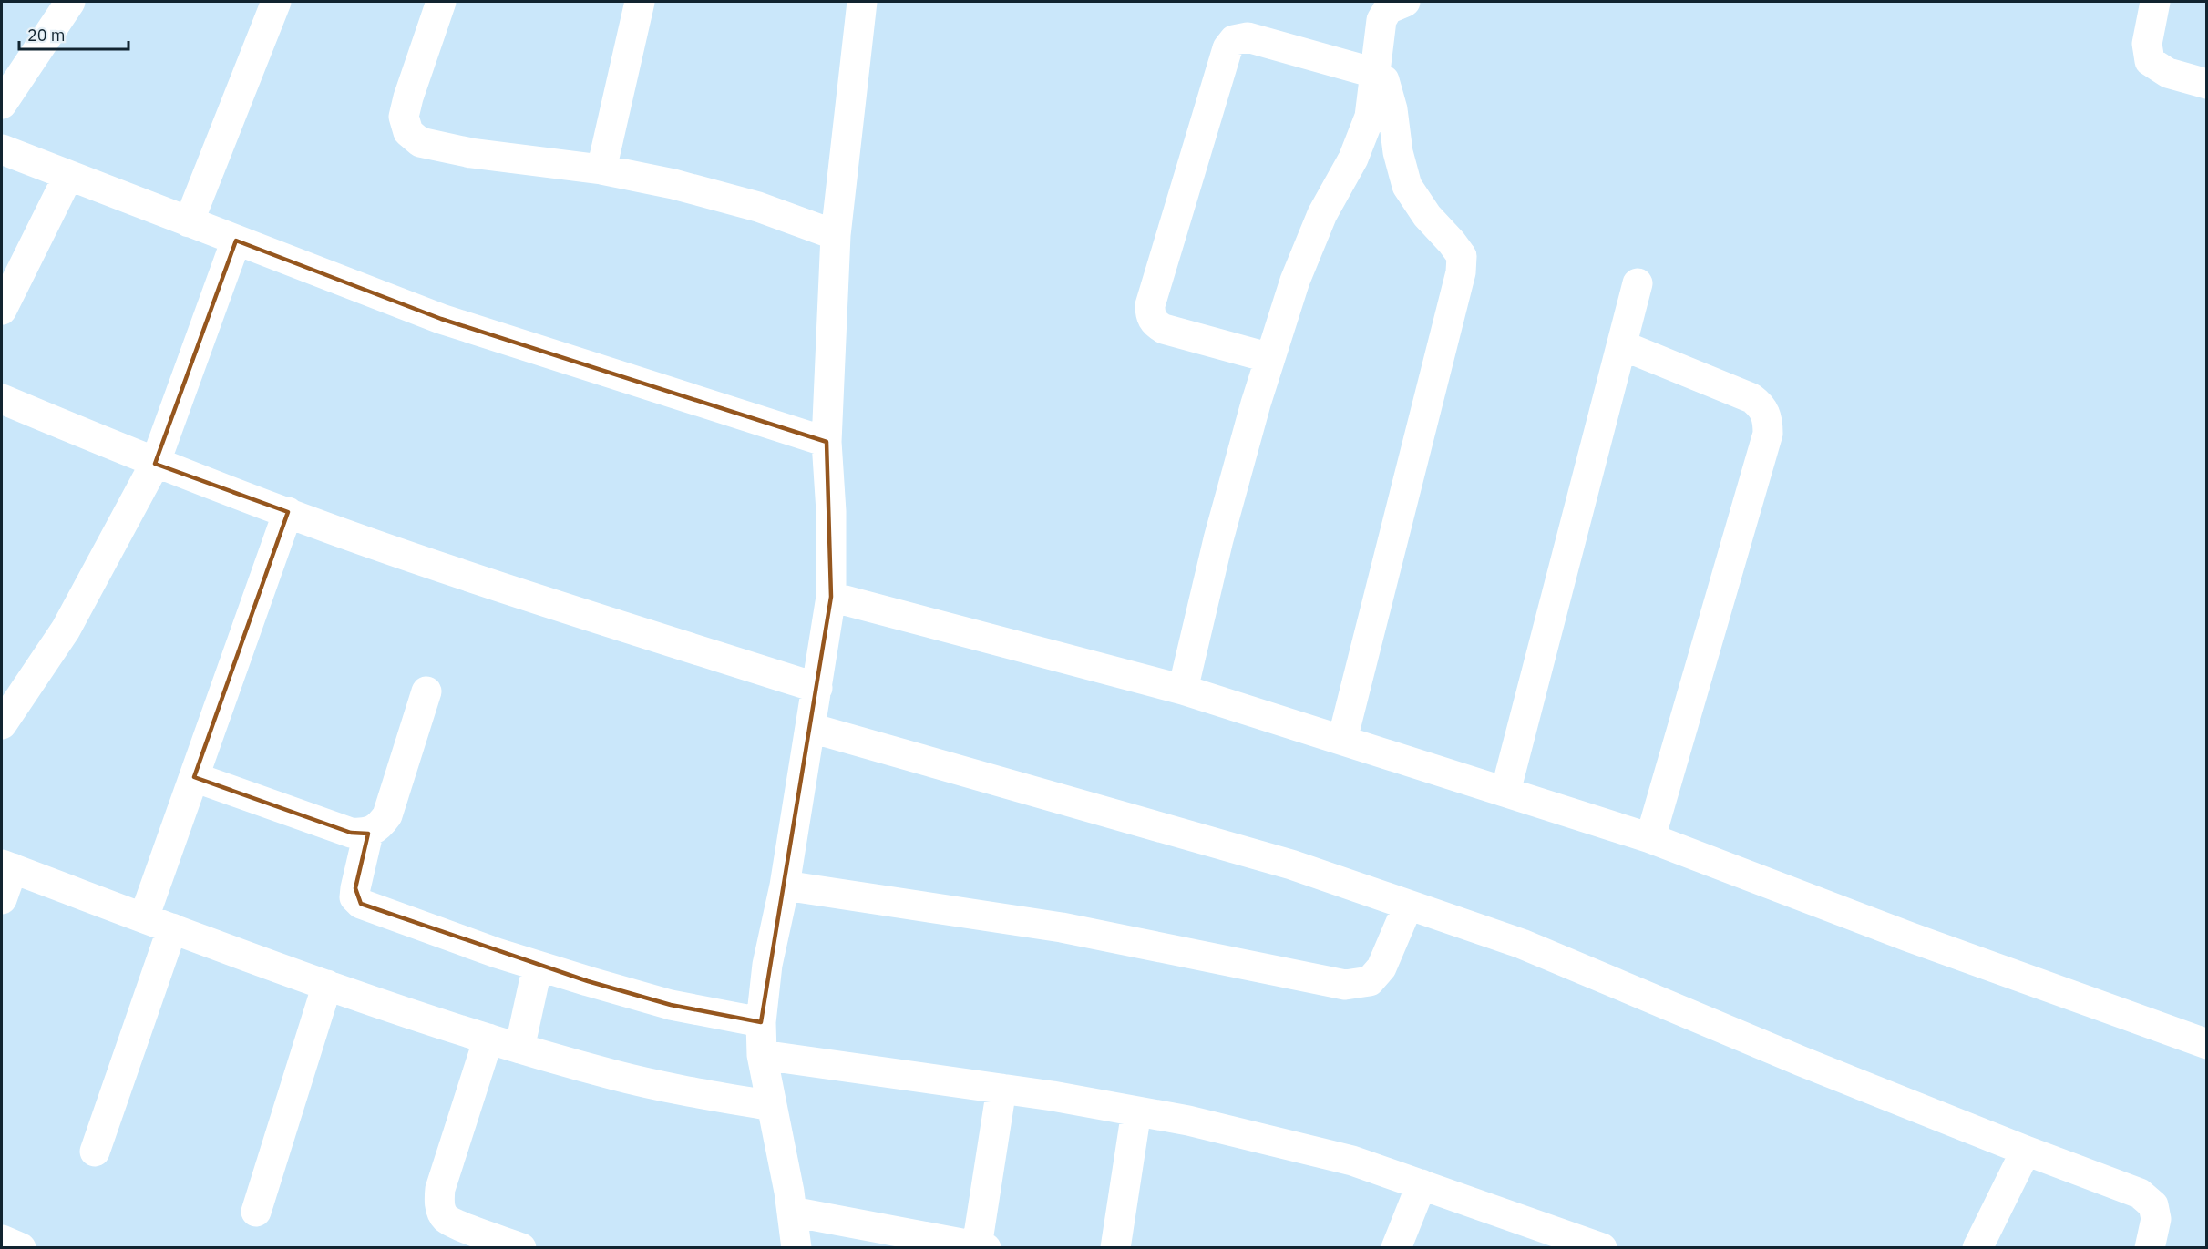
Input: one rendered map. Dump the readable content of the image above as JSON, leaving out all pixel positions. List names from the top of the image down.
{
  "scale_bar": "20 m"
}
